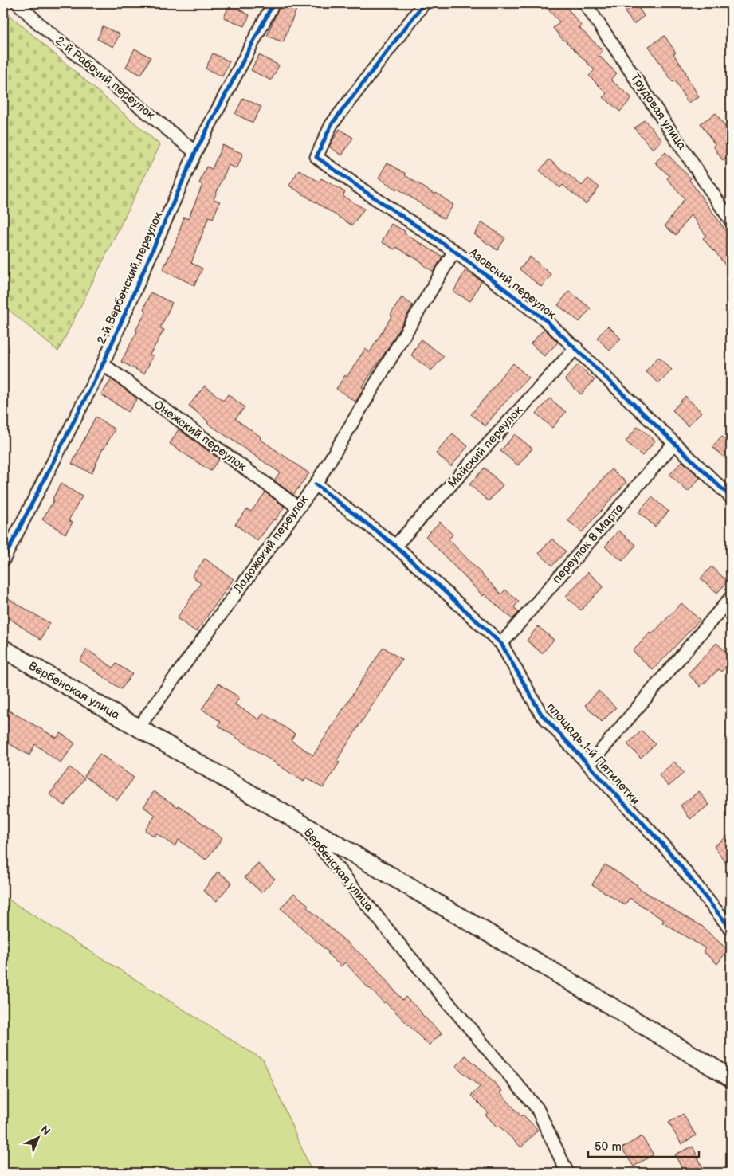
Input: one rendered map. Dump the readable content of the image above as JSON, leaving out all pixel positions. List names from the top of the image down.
{
  "streets": {
    "main road": ["Вербенская улица"],
    "street": [
      "2-й Рабочий переулок",
      "Трудовая улица",
      "2-й Вербенский переулок",
      "Азовский переулок",
      "Онежский переулок",
      "Майский переулок",
      "переулок 8 Марта",
      "Ладожский переулок",
      "площадь 1-й Пятилетки"
    ]
  },
  "crossings": [
    ["2-й Рабочий переулок", "2-й Вербенский переулок"],
    ["2-й Вербенский переулок", "Онежский переулок"],
    ["Азовский переулок", "Майский переулок"],
    ["Азовский переулок", "переулок 8 Марта"],
    ["Азовский переулок", "Ладожский переулок"],
    ["Онежский переулок", "Ладожский переулок"],
    ["Майский переулок", "площадь 1-й Пятилетки"],
    ["переулок 8 Марта", "площадь 1-й Пятилетки"],
    ["Ладожский переулок", "Вербенская улица"],
    ["Ладожский переулок", "площадь 1-й Пятилетки"]
  ],
  "scale_bar": "50 m",
  "north": "top right"
}
